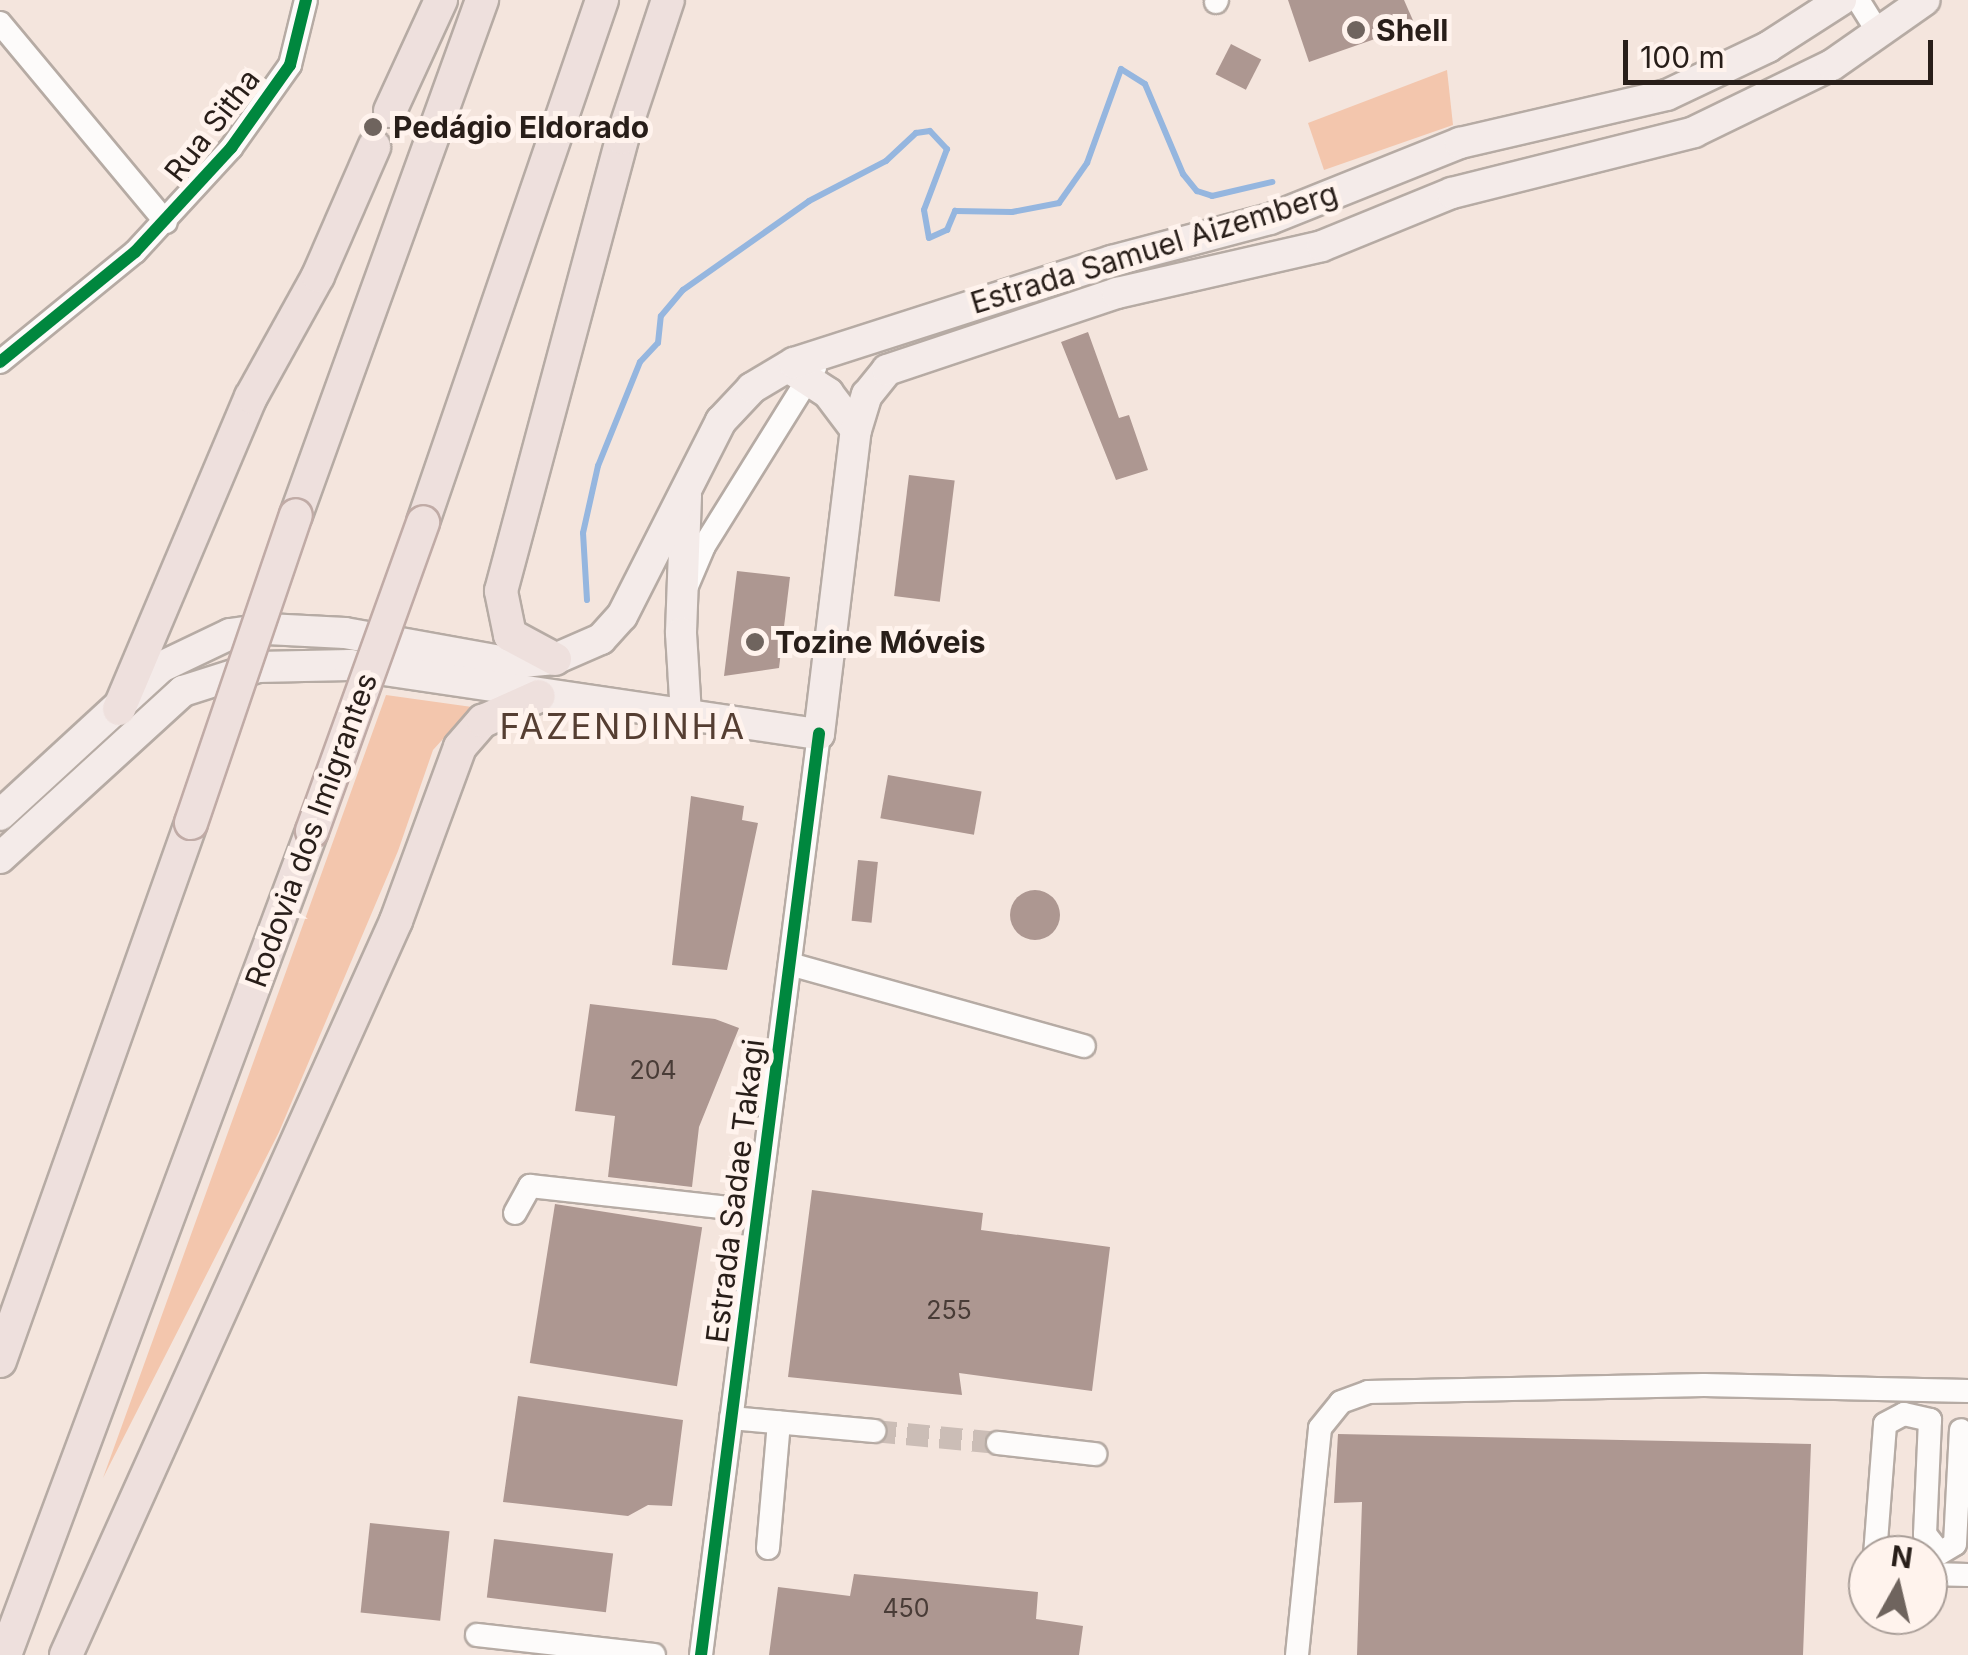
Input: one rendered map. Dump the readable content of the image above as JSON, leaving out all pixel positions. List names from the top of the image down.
{
  "streets": {
    "highway": ["Rodovia dos Imigrantes"],
    "main road": ["Estrada Samuel Aizemberg", "Estrada Sadae Takagi"],
    "street": ["Rua Sitha"]
  },
  "crossings": [
    ["Estrada Samuel Aizemberg", "Estrada Sadae Takagi"]
  ],
  "districts": ["FAZENDINHA"],
  "places": ["Shell", "Pedágio Eldorado", "Tozine Móveis"],
  "house_numbers": ["204", "255", "450"],
  "scale_bar": "100 m",
  "north": "top"
}
